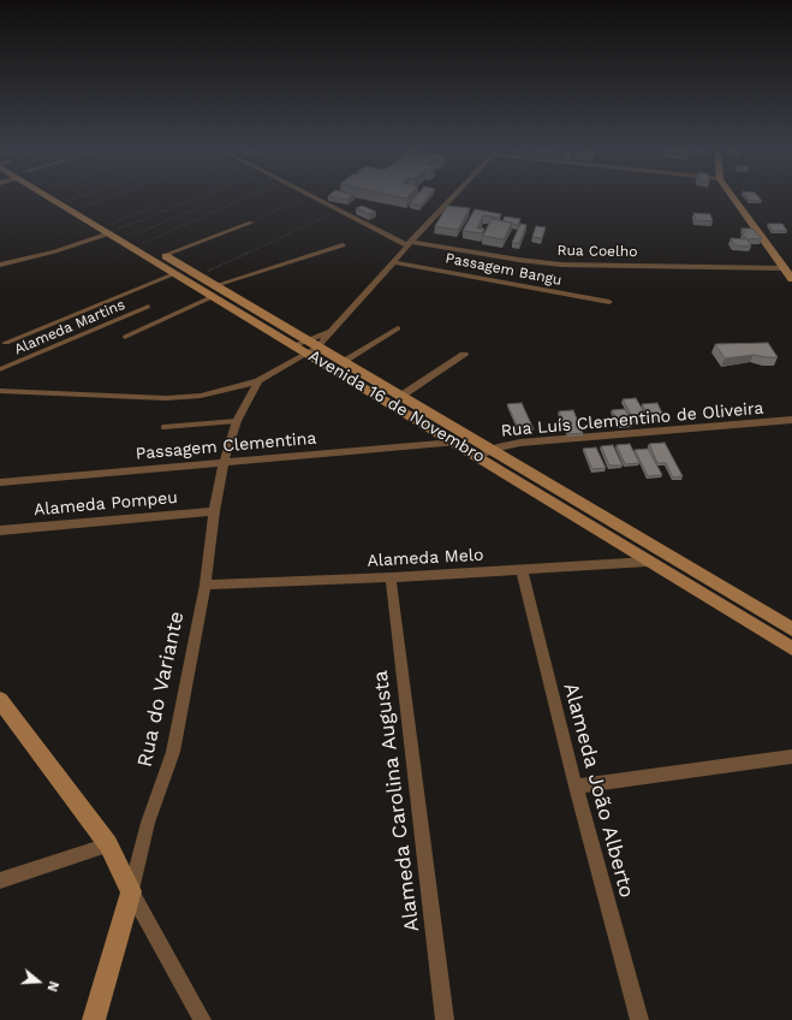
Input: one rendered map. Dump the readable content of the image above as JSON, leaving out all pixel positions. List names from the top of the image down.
{
  "streets": {
    "main road": ["Avenida 16 de Novembro"],
    "street": [
      "Rua Coelho",
      "Passagem Bangu",
      "Rua Luís Clementino de Oliveira",
      "Passagem Clementina",
      "Alameda Pompeu",
      "Alameda Melo",
      "Rua do Variante",
      "Alameda João Alberto",
      "Alameda Carolina Augusta"
    ],
    "lane": ["Alameda Martins"]
  },
  "crossings": [
    ["Avenida 16 de Novembro", "Rua Luís Clementino de Oliveira"],
    ["Avenida 16 de Novembro", "Passagem Clementina"],
    ["Avenida 16 de Novembro", "Alameda Melo"],
    ["Passagem Clementina", "Rua do Variante"],
    ["Alameda Pompeu", "Rua do Variante"],
    ["Alameda Melo", "Rua do Variante"],
    ["Alameda Melo", "Alameda João Alberto"],
    ["Alameda Melo", "Alameda Carolina Augusta"]
  ],
  "north": "right"
}
